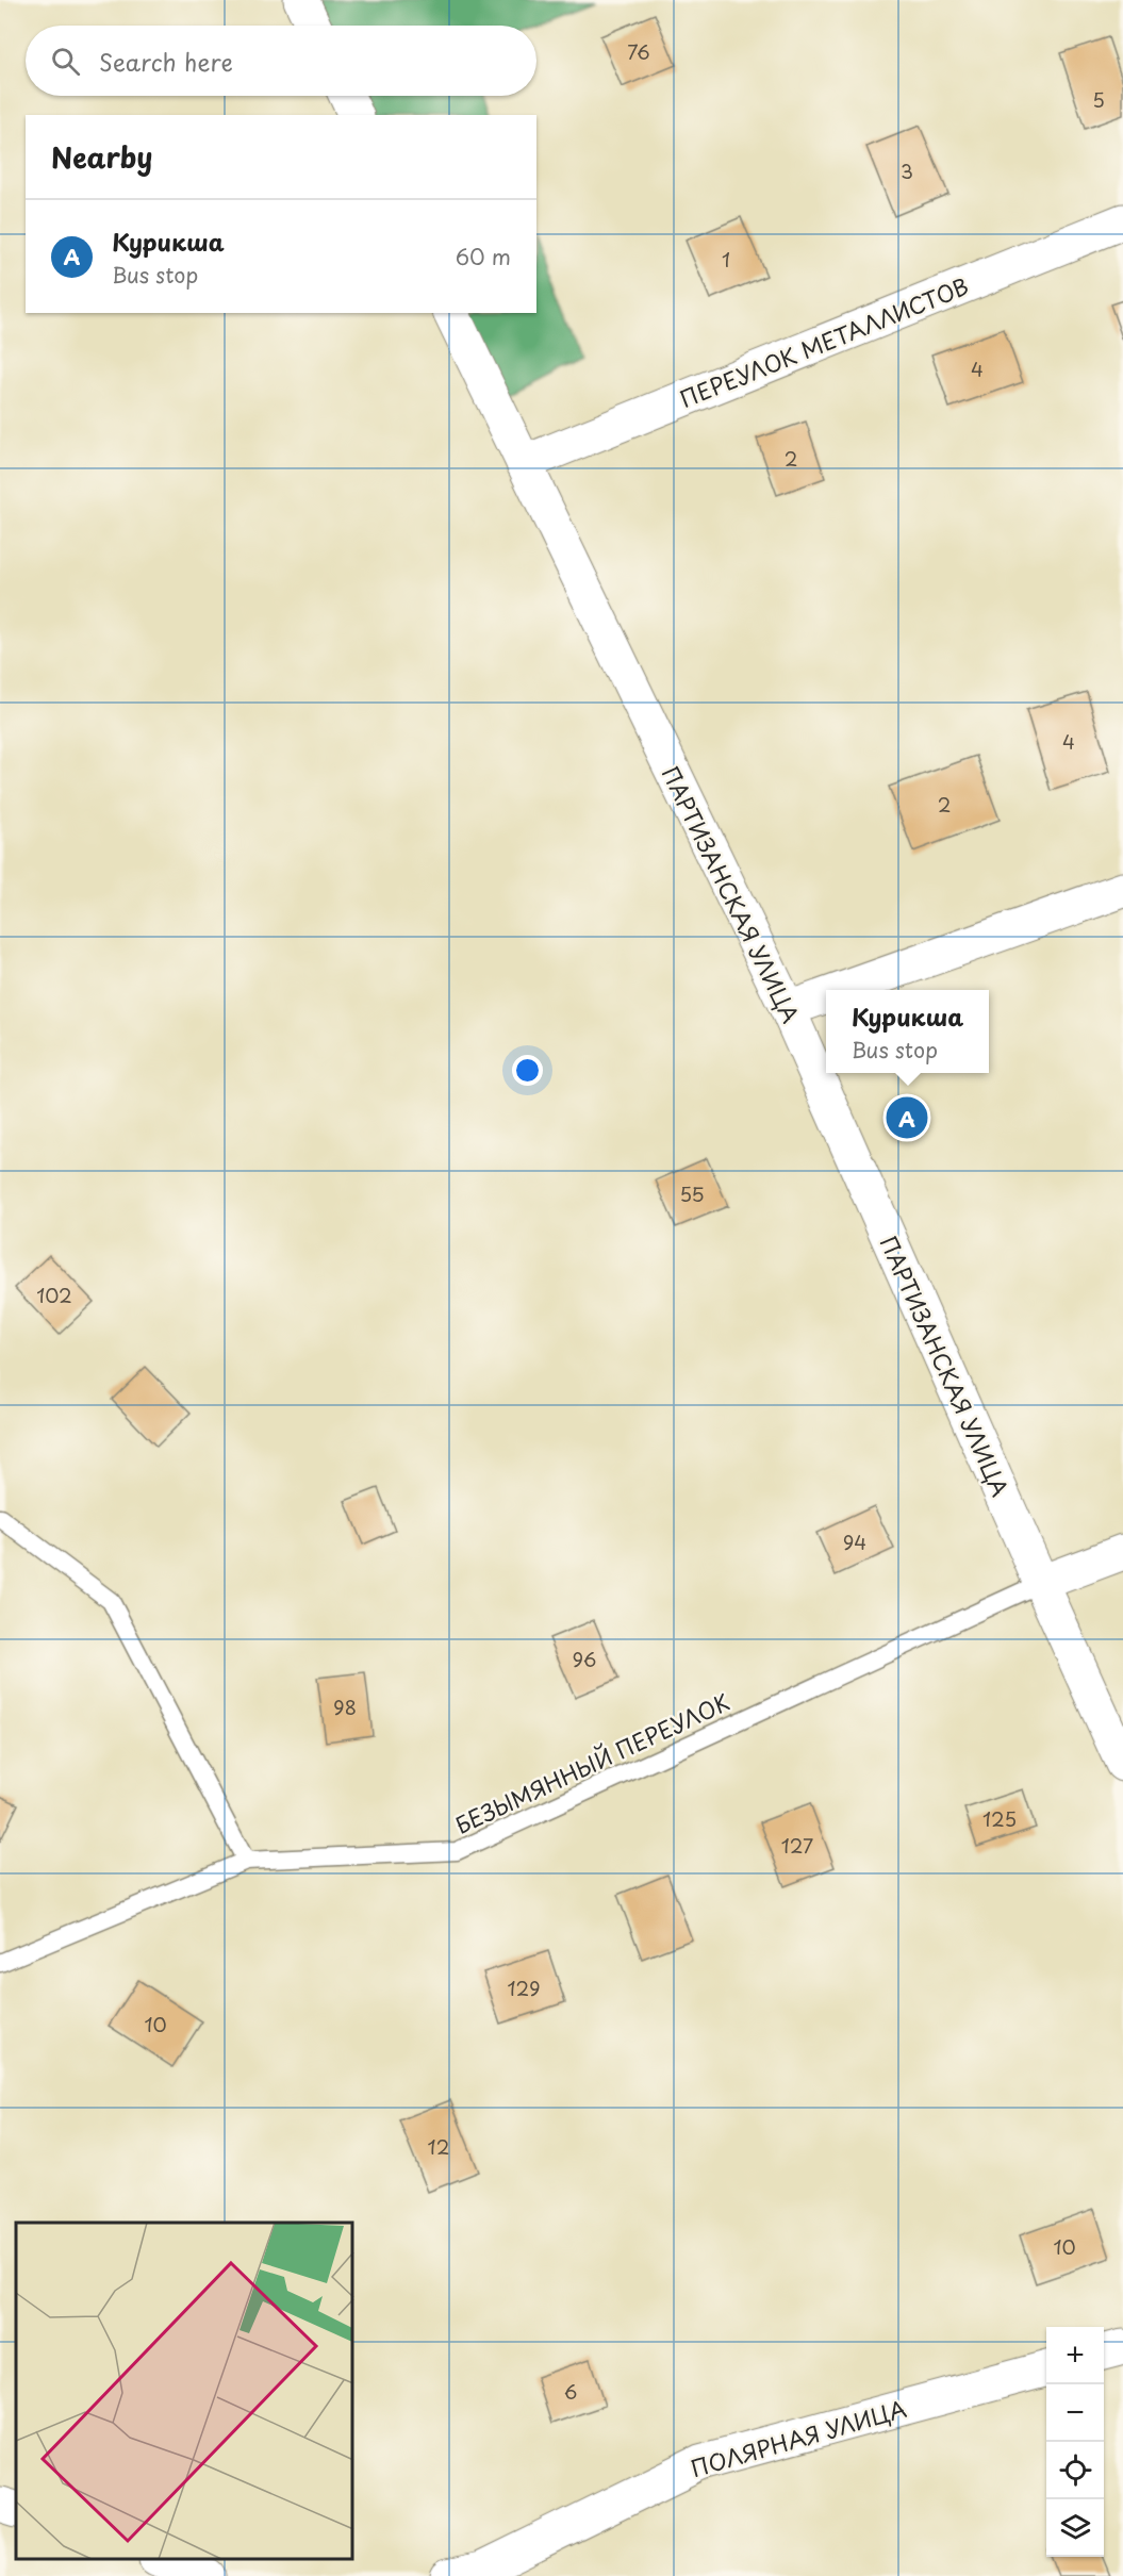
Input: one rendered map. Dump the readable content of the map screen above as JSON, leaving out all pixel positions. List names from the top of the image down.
{
  "streets": {
    "street": ["ПЕРЕУЛОК МЕТАЛЛИСТОВ", "ПАРТИЗАНСКАЯ УЛИЦА", "ПОЛЯРНАЯ УЛИЦА"],
    "lane": ["БЕЗЫМЯННЫЙ ПЕРЕУЛОК"]
  },
  "crossings": [
    ["ПЕРЕУЛОК МЕТАЛЛИСТОВ", "ПАРТИЗАНСКАЯ УЛИЦА"],
    ["ПАРТИЗАНСКАЯ УЛИЦА", "БЕЗЫМЯННЫЙ ПЕРЕУЛОК"]
  ],
  "house_numbers": [
    "76",
    "5",
    "3",
    "1",
    "4",
    "2",
    "4",
    "2",
    "55",
    "102",
    "94",
    "96",
    "98",
    "125",
    "127",
    "129",
    "10",
    "12",
    "10",
    "6"
  ],
  "page": {
    "search": "Search here",
    "heading": "Nearby",
    "list": [
      {
        "mark": "A",
        "name": "Курикша",
        "note": "Bus stop",
        "value": "60 m"
      }
    ],
    "popup": ["Курикша", "Bus stop"],
    "pins": "A",
    "map_buttons": ["+", "−"]
  }
}
